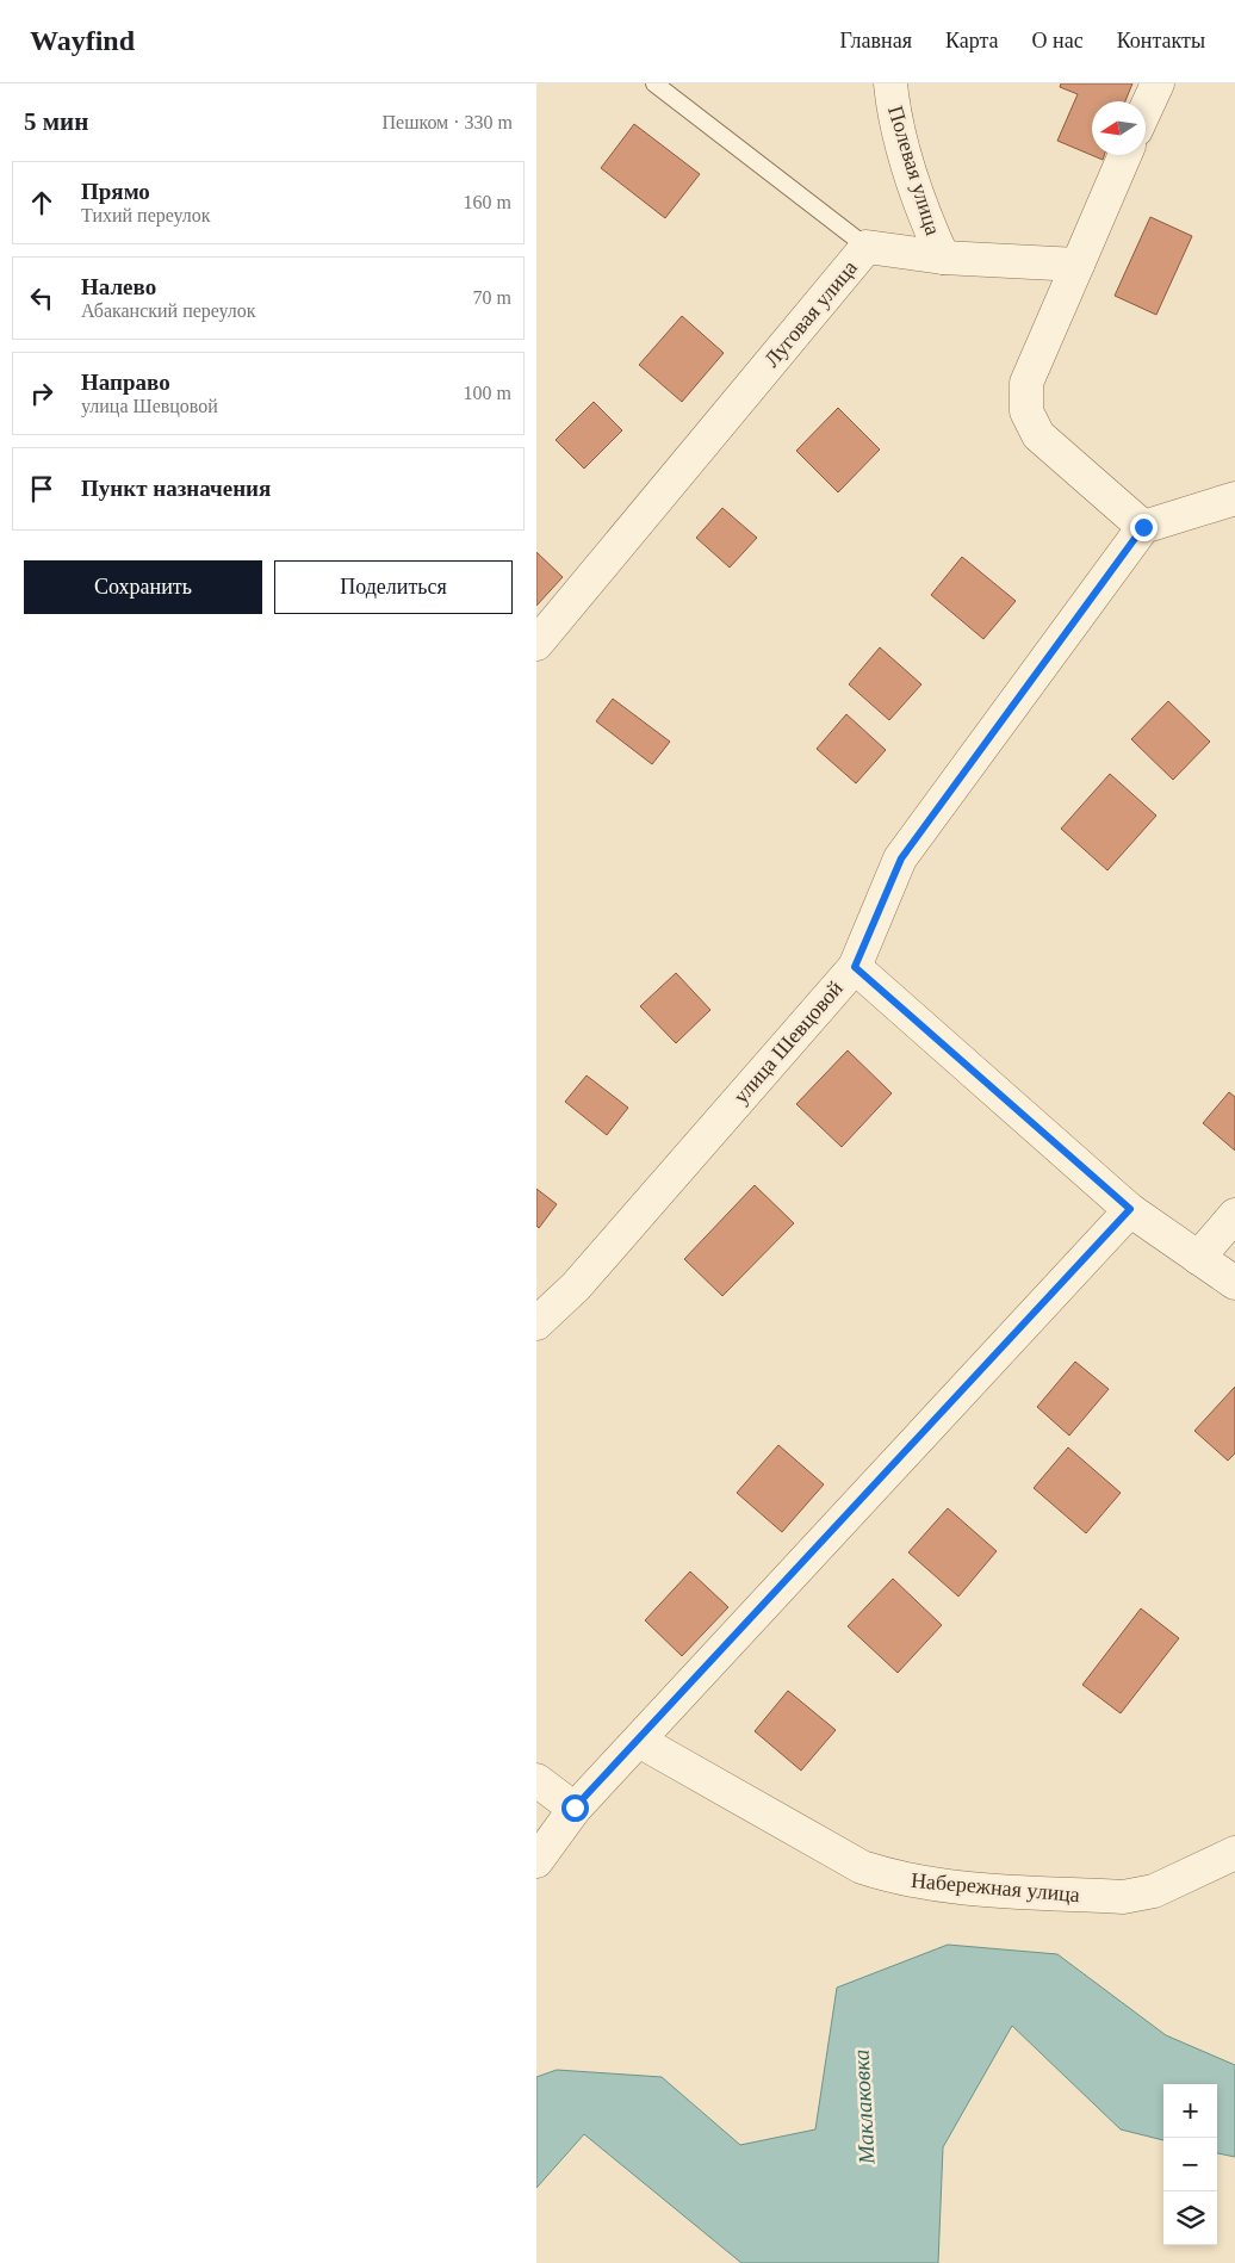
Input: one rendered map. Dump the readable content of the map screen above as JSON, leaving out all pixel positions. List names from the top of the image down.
{
  "streets": {
    "street": [
      "Полевая улица",
      "Луговая улица",
      "улица Шевцовой",
      "Набережная улица"
    ]
  },
  "crossings": [
    ["Полевая улица", "Луговая улица"]
  ],
  "water": ["Маклаковка"],
  "north": "left",
  "page": {
    "header": "Wayfind",
    "nav": [
      "Главная",
      "Карта",
      "О нас",
      "Контакты"
    ],
    "heading": ["5 мин", "Пешком · 330 m"],
    "list": [
      ["Прямо", "Тихий переулок", "160 m"],
      ["Налево", "Абаканский переулок", "70 m"],
      ["Направо", "улица Шевцовой", "100 m"],
      "Пункт назначения"
    ],
    "buttons": ["Сохранить", "Поделиться"],
    "map_buttons": ["+", "−"]
  }
}
